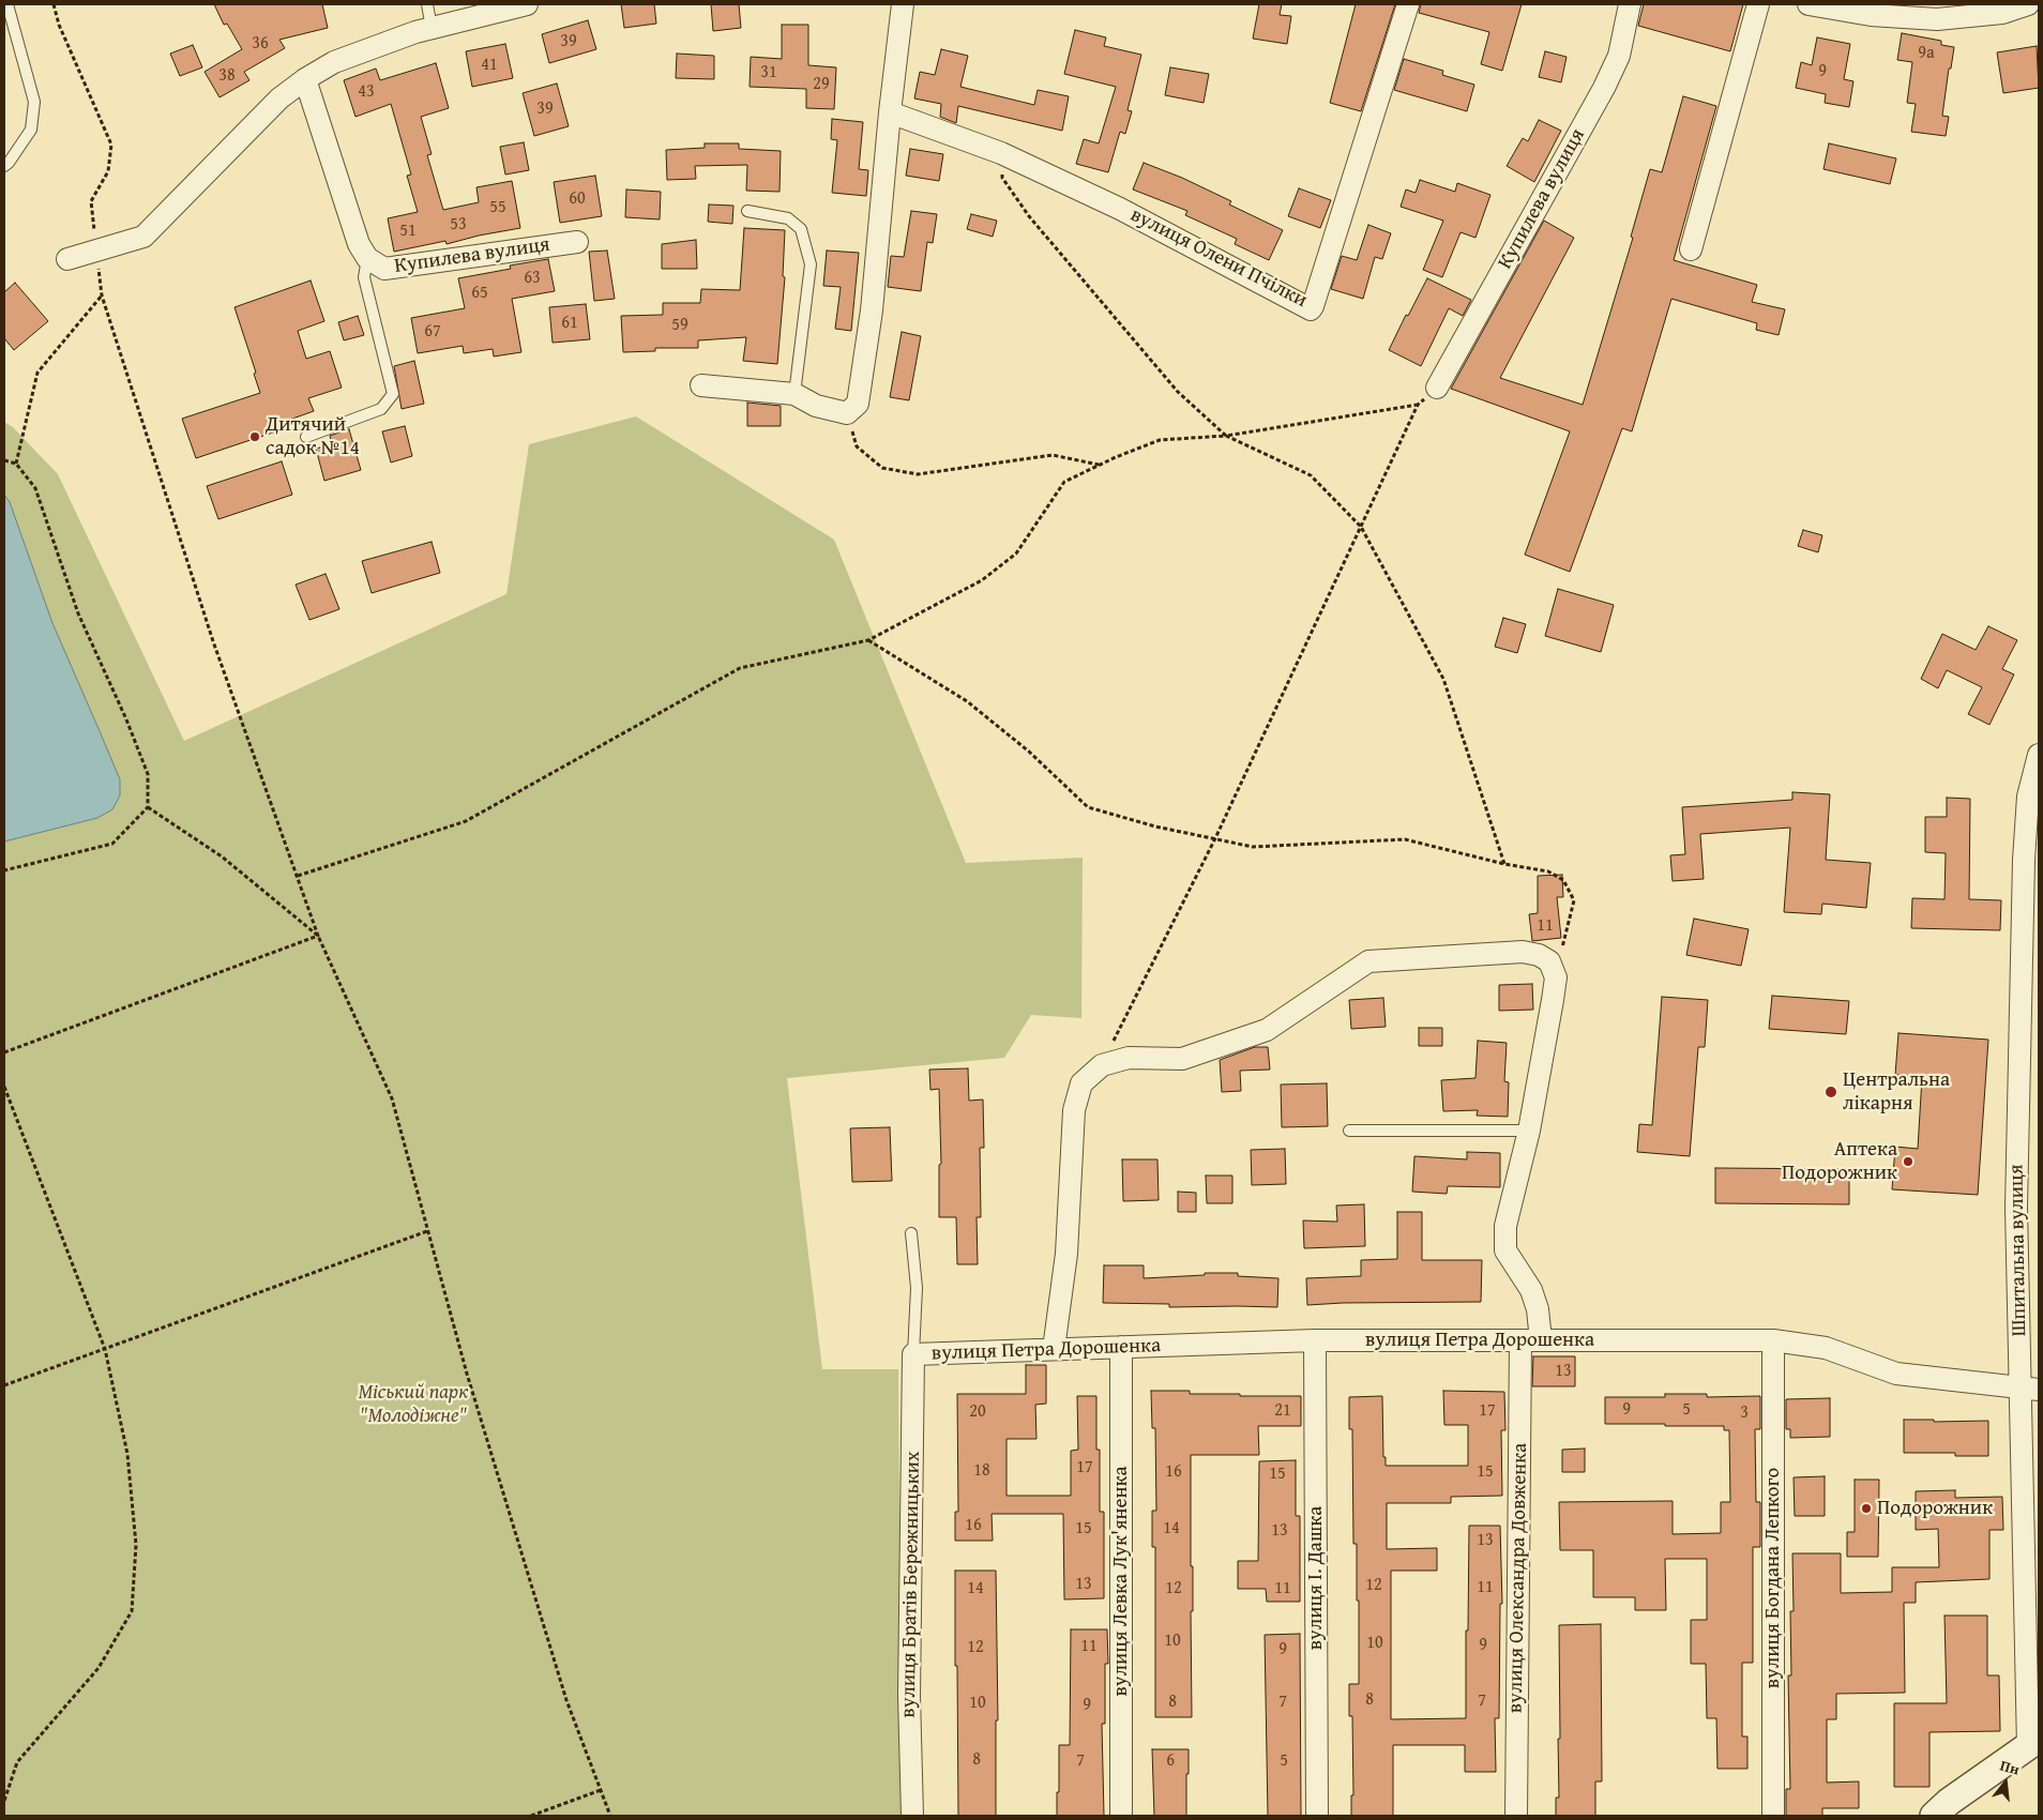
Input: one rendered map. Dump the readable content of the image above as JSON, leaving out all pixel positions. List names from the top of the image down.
{
  "streets": {
    "street": [
      "Купилева вулиця",
      "вулиця Олени Пчілки",
      "Шпитальна вулиця",
      "вулиця Петра Дорошенка",
      "вулиця І. Дашка",
      "вулиця Олександра Довженка",
      "вулиця Богдана Лепкого",
      "вулиця Левка Лук'яненка",
      "вулиця Братів Бережницьких"
    ]
  },
  "crossings": [
    ["Шпитальна вулиця", "вулиця Петра Дорошенка"],
    ["вулиця Петра Дорошенка", "вулиця І. Дашка"],
    ["вулиця Петра Дорошенка", "вулиця Олександра Довженка"],
    ["вулиця Петра Дорошенка", "вулиця Богдана Лепкого"],
    ["вулиця Петра Дорошенка", "вулиця Левка Лук'яненка"],
    ["вулиця Петра Дорошенка", "вулиця Братів Бережницьких"]
  ],
  "parks": ["Міський парк \"Молодіжне\""],
  "places": [
    "Дитячий садок №14",
    "Центральна лікарня",
    "Аптека Подорожник",
    "Подорожник"
  ],
  "house_numbers": [
    "39",
    "36",
    "9а",
    "41",
    "9",
    "31",
    "38",
    "29",
    "43",
    "39",
    "60",
    "55",
    "53",
    "51",
    "63",
    "65",
    "61",
    "59",
    "67",
    "11",
    "13",
    "9",
    "5",
    "21",
    "17",
    "20",
    "3",
    "17",
    "18",
    "16",
    "15",
    "15",
    "16",
    "15",
    "14",
    "13",
    "13",
    "13",
    "12",
    "11",
    "14",
    "12",
    "11",
    "10",
    "10",
    "9",
    "11",
    "12",
    "9",
    "8",
    "7",
    "8",
    "7",
    "10",
    "9",
    "8",
    "7",
    "6",
    "5"
  ],
  "north": "top"
}
